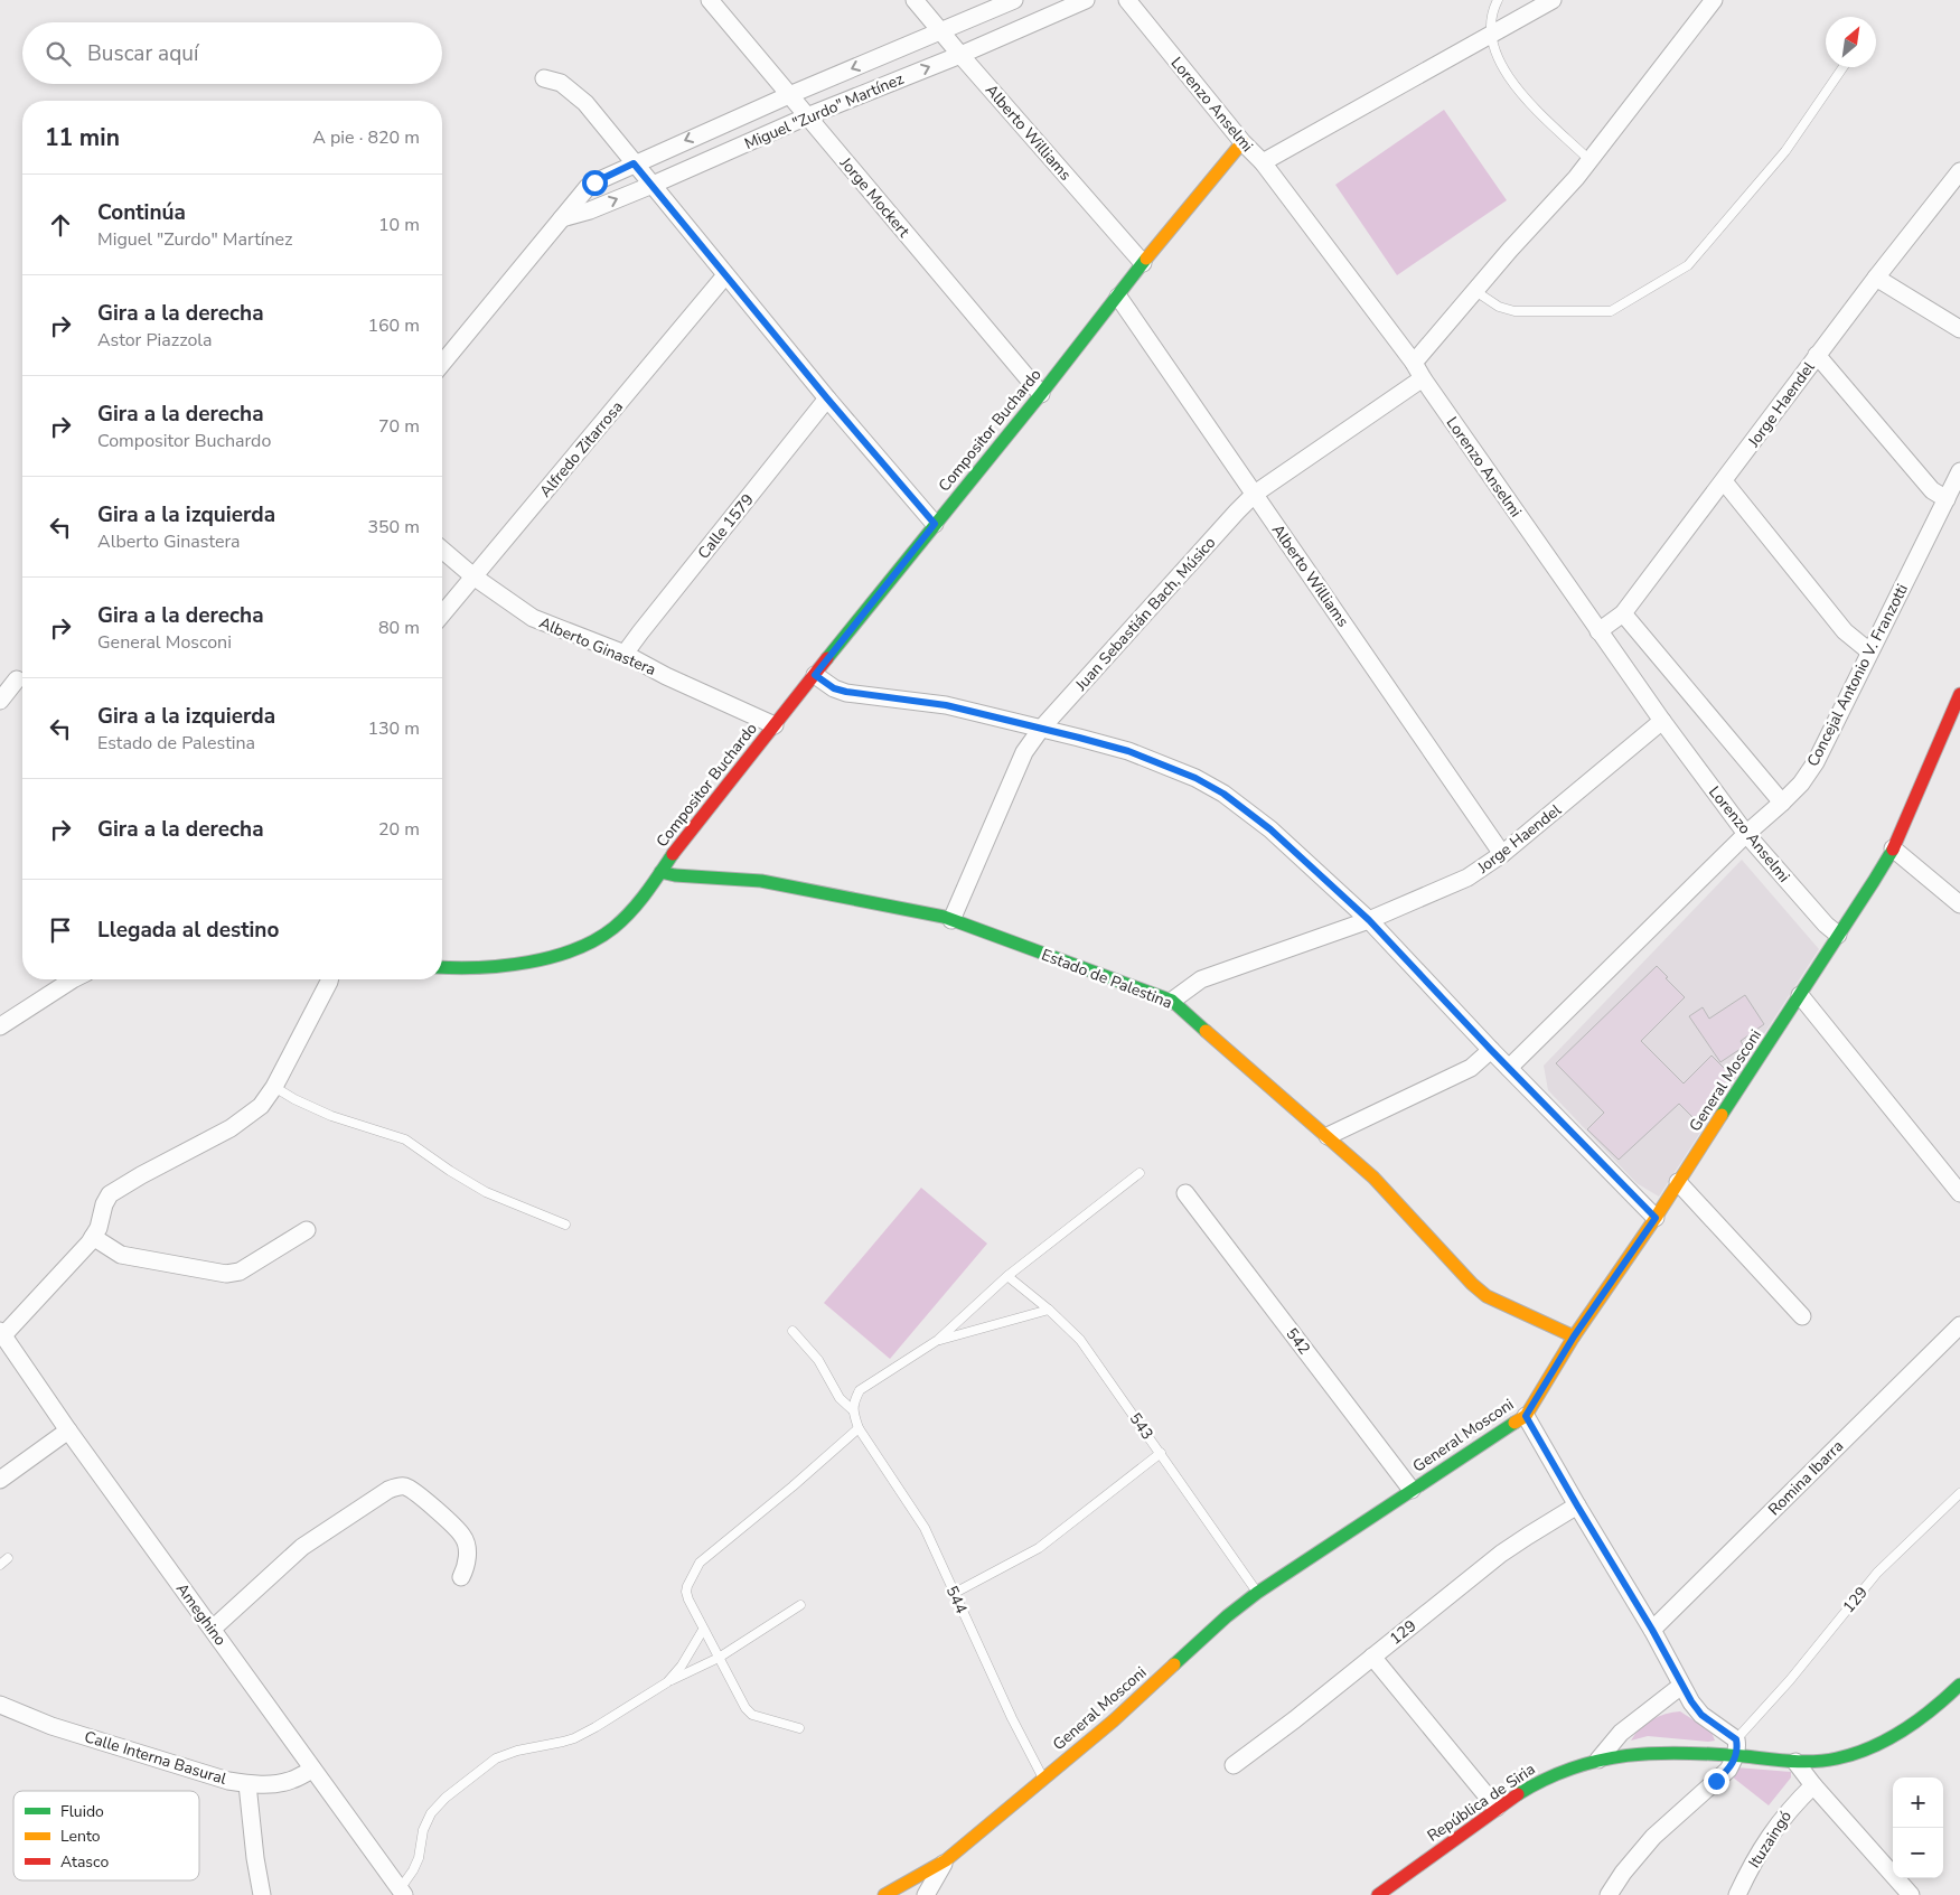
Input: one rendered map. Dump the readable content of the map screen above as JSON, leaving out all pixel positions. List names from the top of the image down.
{
  "streets": {
    "street": [
      "Lorenzo Anselmi",
      "Miguel \"Zurdo\" Martínez",
      "Alberto Williams",
      "Jorge Mockert",
      "Jorge Haendel",
      "Compositor Buchardo",
      "Alfredo Zitarrosa",
      "Calle 1579",
      "Juan Sebastián Bach, Músico",
      "Alberto Ginastera",
      "Concejal Antonio V. Franzotti",
      "Estado de Palestina",
      "General Mosconi",
      "542",
      "Romina Ibarra",
      "129",
      "Ameghino",
      "Calle Interna Basural",
      "República de Siria",
      "Ituzaingó"
    ],
    "lane": ["543", "544"]
  },
  "crossings": [
    ["Lorenzo Anselmi", "Jorge Haendel"],
    ["Lorenzo Anselmi", "Compositor Buchardo"],
    ["Lorenzo Anselmi", "Juan Sebastián Bach, Músico"],
    ["Lorenzo Anselmi", "Concejal Antonio V. Franzotti"],
    ["Lorenzo Anselmi", "General Mosconi"],
    ["Miguel \"Zurdo\" Martínez", "Alberto Williams"],
    ["Miguel \"Zurdo\" Martínez", "Jorge Mockert"],
    ["Alberto Williams", "Jorge Haendel"],
    ["Alberto Williams", "Compositor Buchardo"],
    ["Alberto Williams", "Juan Sebastián Bach, Músico"],
    ["Jorge Mockert", "Compositor Buchardo"],
    ["Jorge Haendel", "Estado de Palestina"],
    ["Compositor Buchardo", "Alberto Ginastera"],
    ["Compositor Buchardo", "Estado de Palestina"],
    ["Alfredo Zitarrosa", "Alberto Ginastera"],
    ["Calle 1579", "Alberto Ginastera"],
    ["Juan Sebastián Bach, Músico", "Estado de Palestina"],
    ["Estado de Palestina", "General Mosconi"],
    ["General Mosconi", "542"],
    ["General Mosconi", "543"],
    ["General Mosconi", "544"],
    ["Ameghino", "Calle Interna Basural"]
  ],
  "legend": ["Fluido", "Lento", "Atasco"],
  "north": "top right",
  "page": {
    "search": "Buscar aquí",
    "heading": ["11 min", "A pie · 820 m"],
    "list": [
      ["Continúa", "Miguel \"Zurdo\" Martínez", "10 m"],
      ["Gira a la derecha", "Astor Piazzola", "160 m"],
      ["Gira a la derecha", "Compositor Buchardo", "70 m"],
      ["Gira a la izquierda", "Alberto Ginastera", "350 m"],
      ["Gira a la derecha", "General Mosconi", "80 m"],
      ["Gira a la izquierda", "Estado de Palestina", "130 m"],
      ["Gira a la derecha", "20 m"],
      "Llegada al destino"
    ],
    "map_buttons": ["+", "−"]
  }
}
